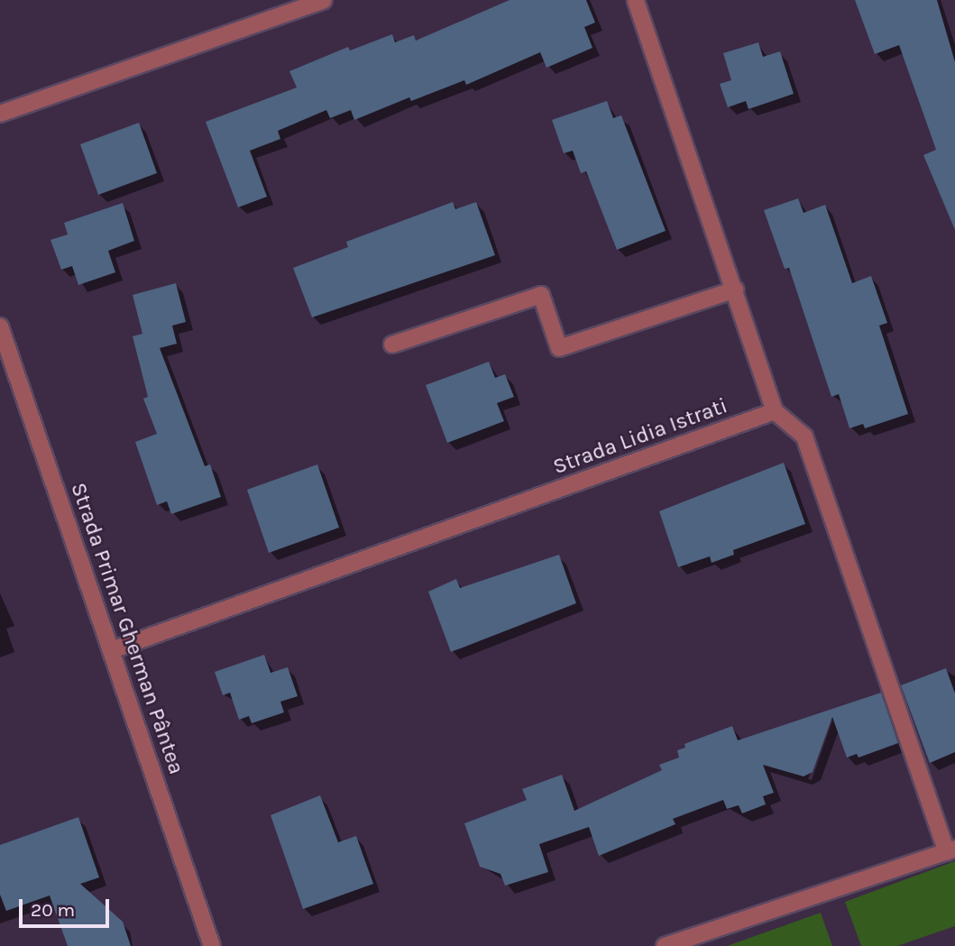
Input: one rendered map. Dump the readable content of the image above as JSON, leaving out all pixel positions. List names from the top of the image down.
{
  "streets": {
    "street": ["Strada Lidia Istrati", "Strada Primar Gherman Pântea"]
  },
  "crossings": [
    ["Strada Lidia Istrati", "Strada Primar Gherman Pântea"]
  ],
  "scale_bar": "20 m"
}
